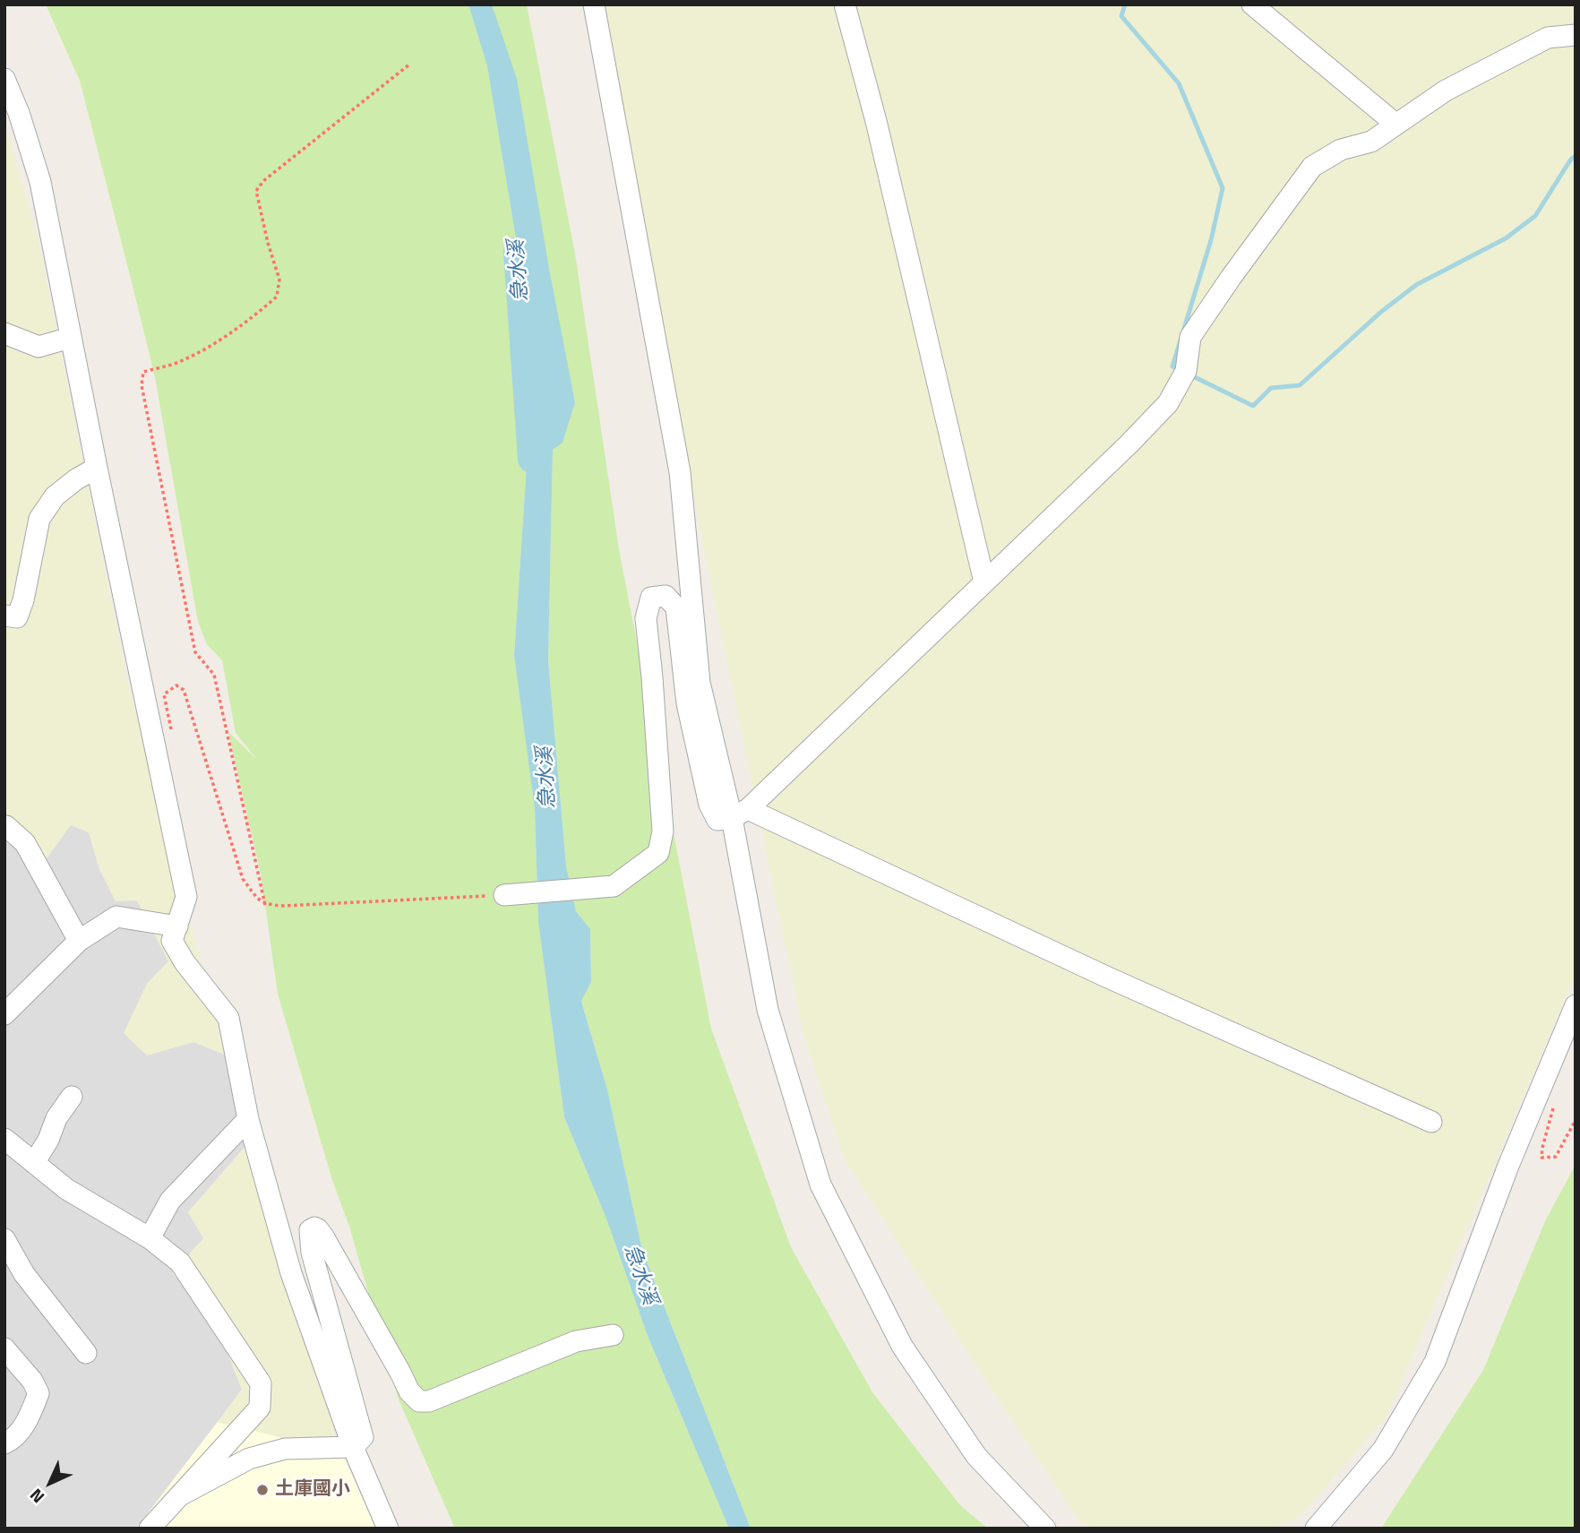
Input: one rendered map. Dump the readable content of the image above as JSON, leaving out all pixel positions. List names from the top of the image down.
{
  "water": ["急水溪"],
  "places": ["土庫國小"],
  "north": "bottom left"
}
